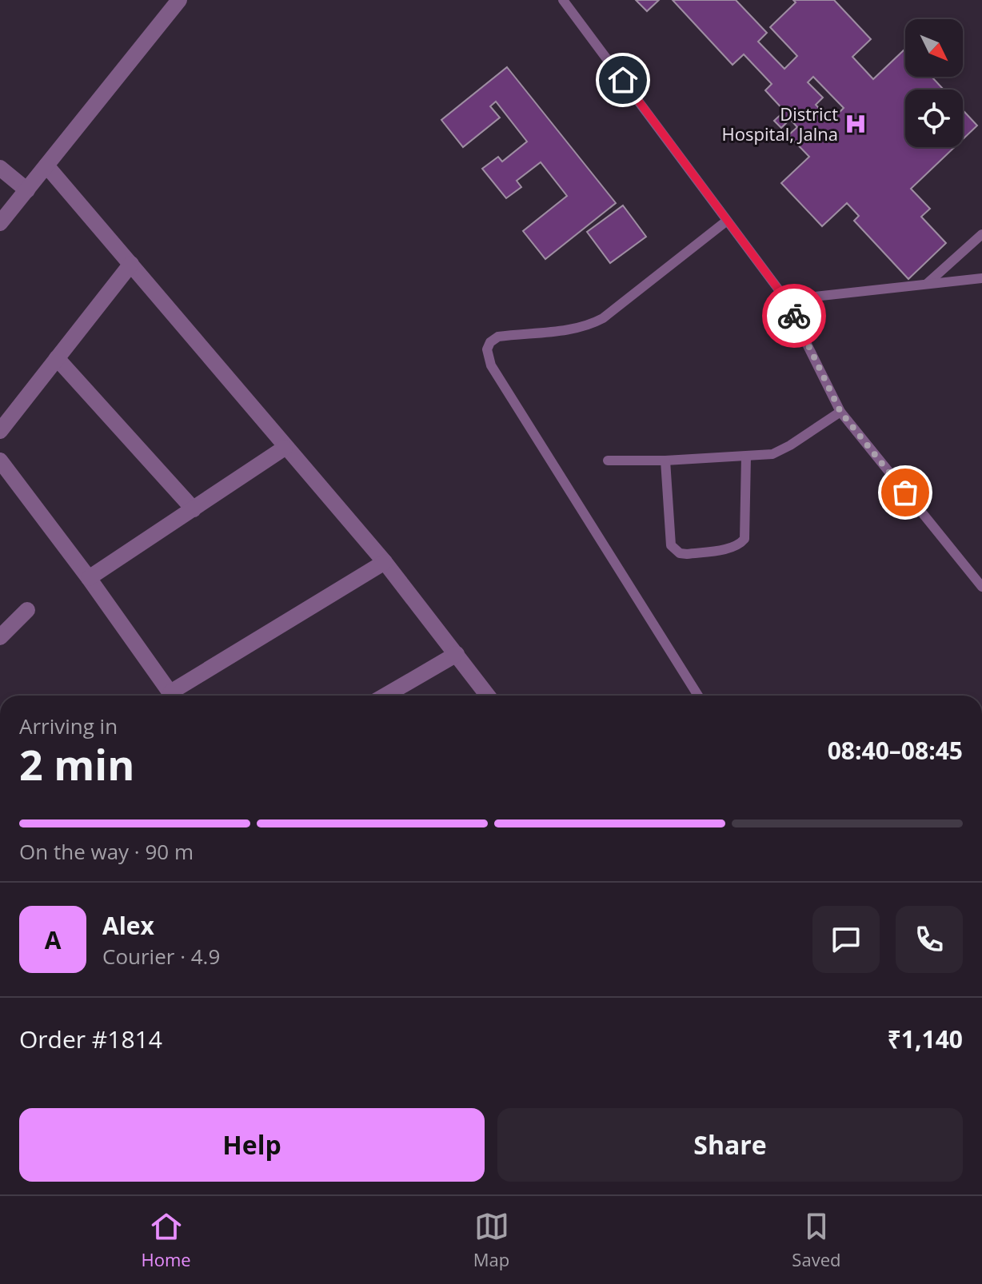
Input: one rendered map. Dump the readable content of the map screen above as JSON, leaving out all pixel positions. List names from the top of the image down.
{
  "places": {
    "hospital": ["District Hospital, Jalna"]
  },
  "north": "bottom right",
  "page": {
    "heading": ["2 min", "Arriving in", "08:40–08:45"],
    "panel": [
      "Alex",
      "Courier · 4.9",
      "Order #1814",
      "₹1,140"
    ],
    "bar": "On the way · 90 m",
    "round": "A",
    "buttons": ["Help", "Share"],
    "tabs": ["Home", "Map", "Saved"]
  }
}
